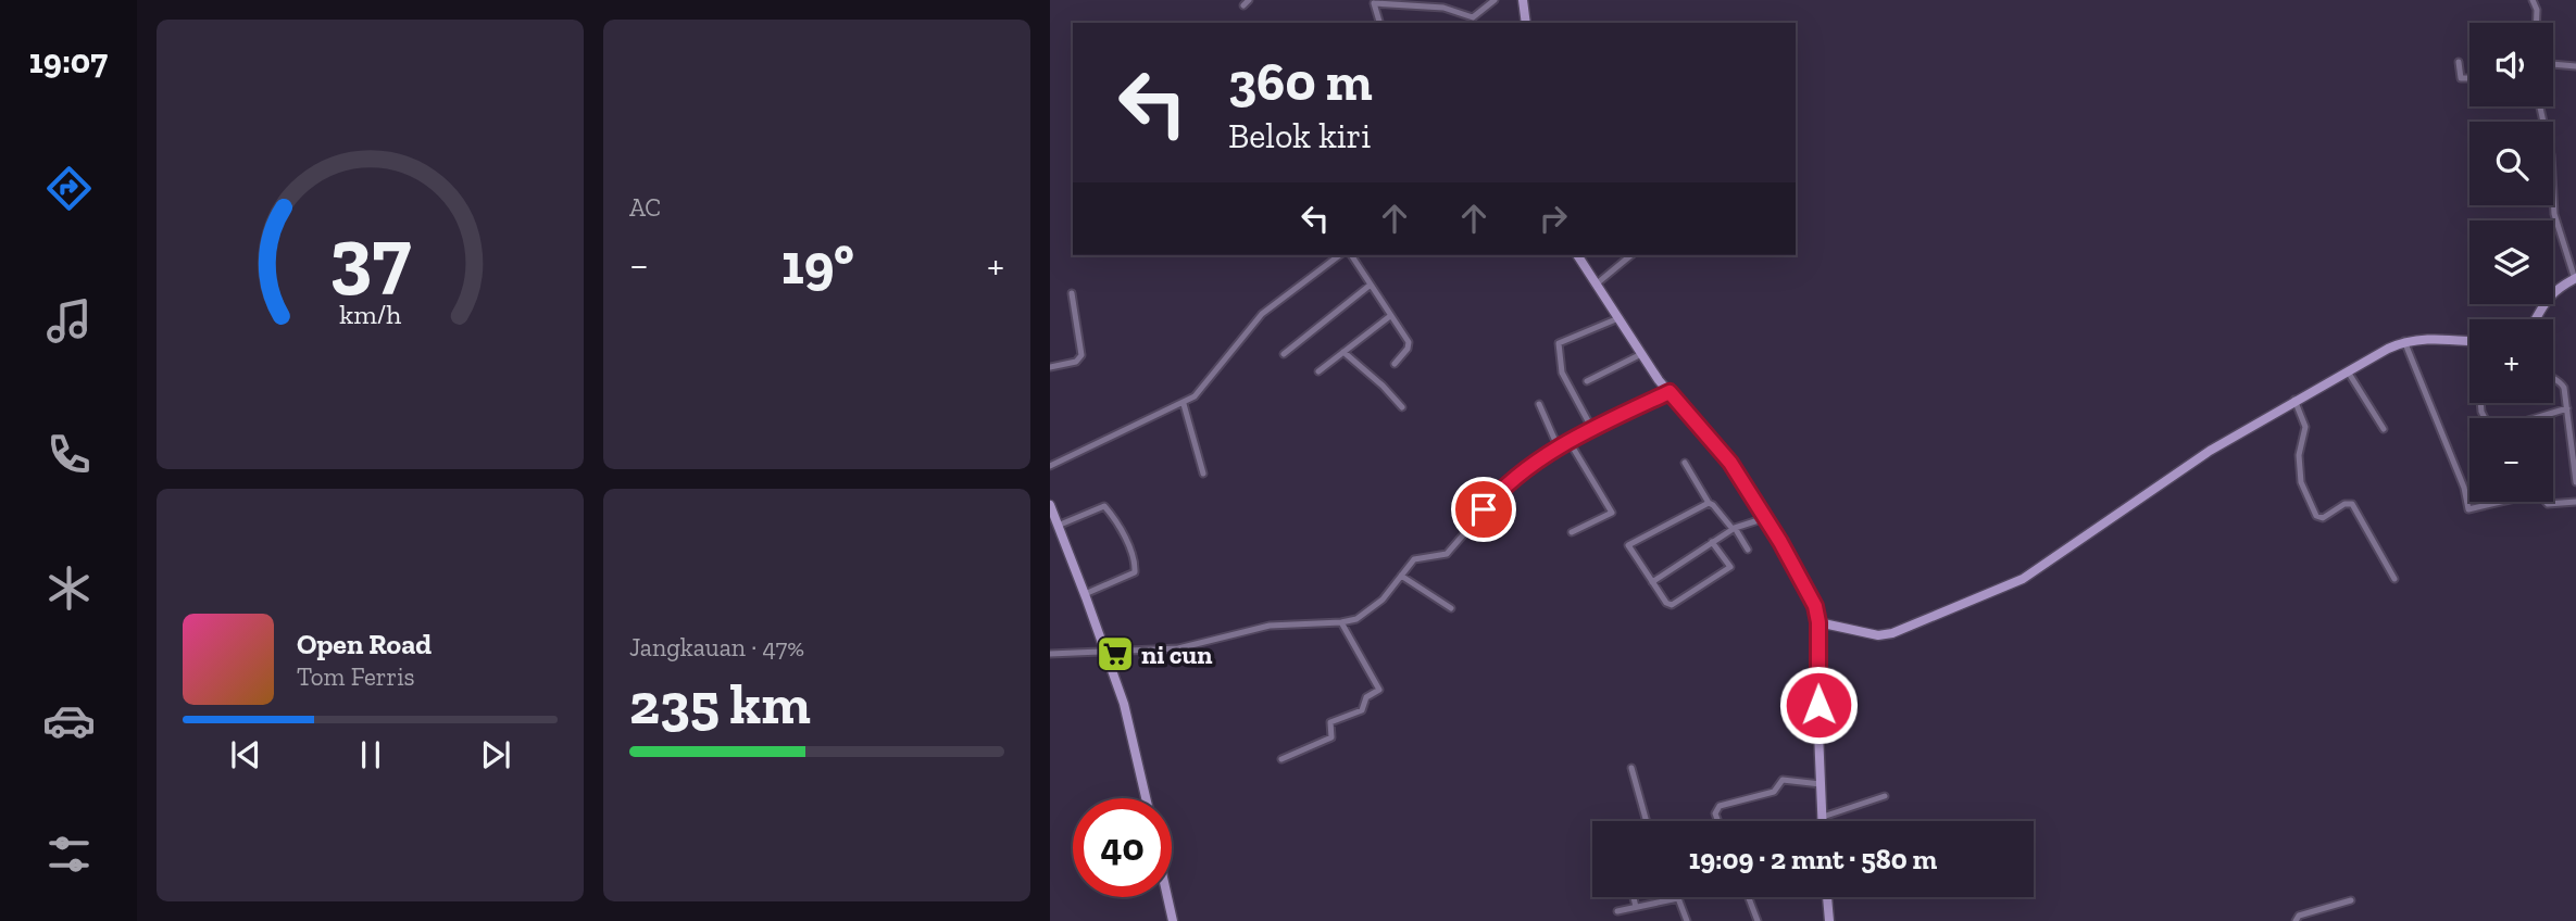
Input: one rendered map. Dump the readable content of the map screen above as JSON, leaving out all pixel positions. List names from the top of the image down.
{
  "places": {
    "supermarket": ["ni cun"]
  },
  "page": {
    "tabs": "19:07",
    "tile": [
      "AC",
      ["Jangkauan · 47%", "235 km"]
    ],
    "map_buttons": ["+", "−"],
    "turn": ["360 m", "Belok kiri"],
    "heat": ["−", "19°", "+"],
    "song": ["Open Road", "Tom Ferris"],
    "limit": "40",
    "trip": "19:09 · 2 mnt · 580 m",
    "gauge": ["37", "km/h"]
  }
}
